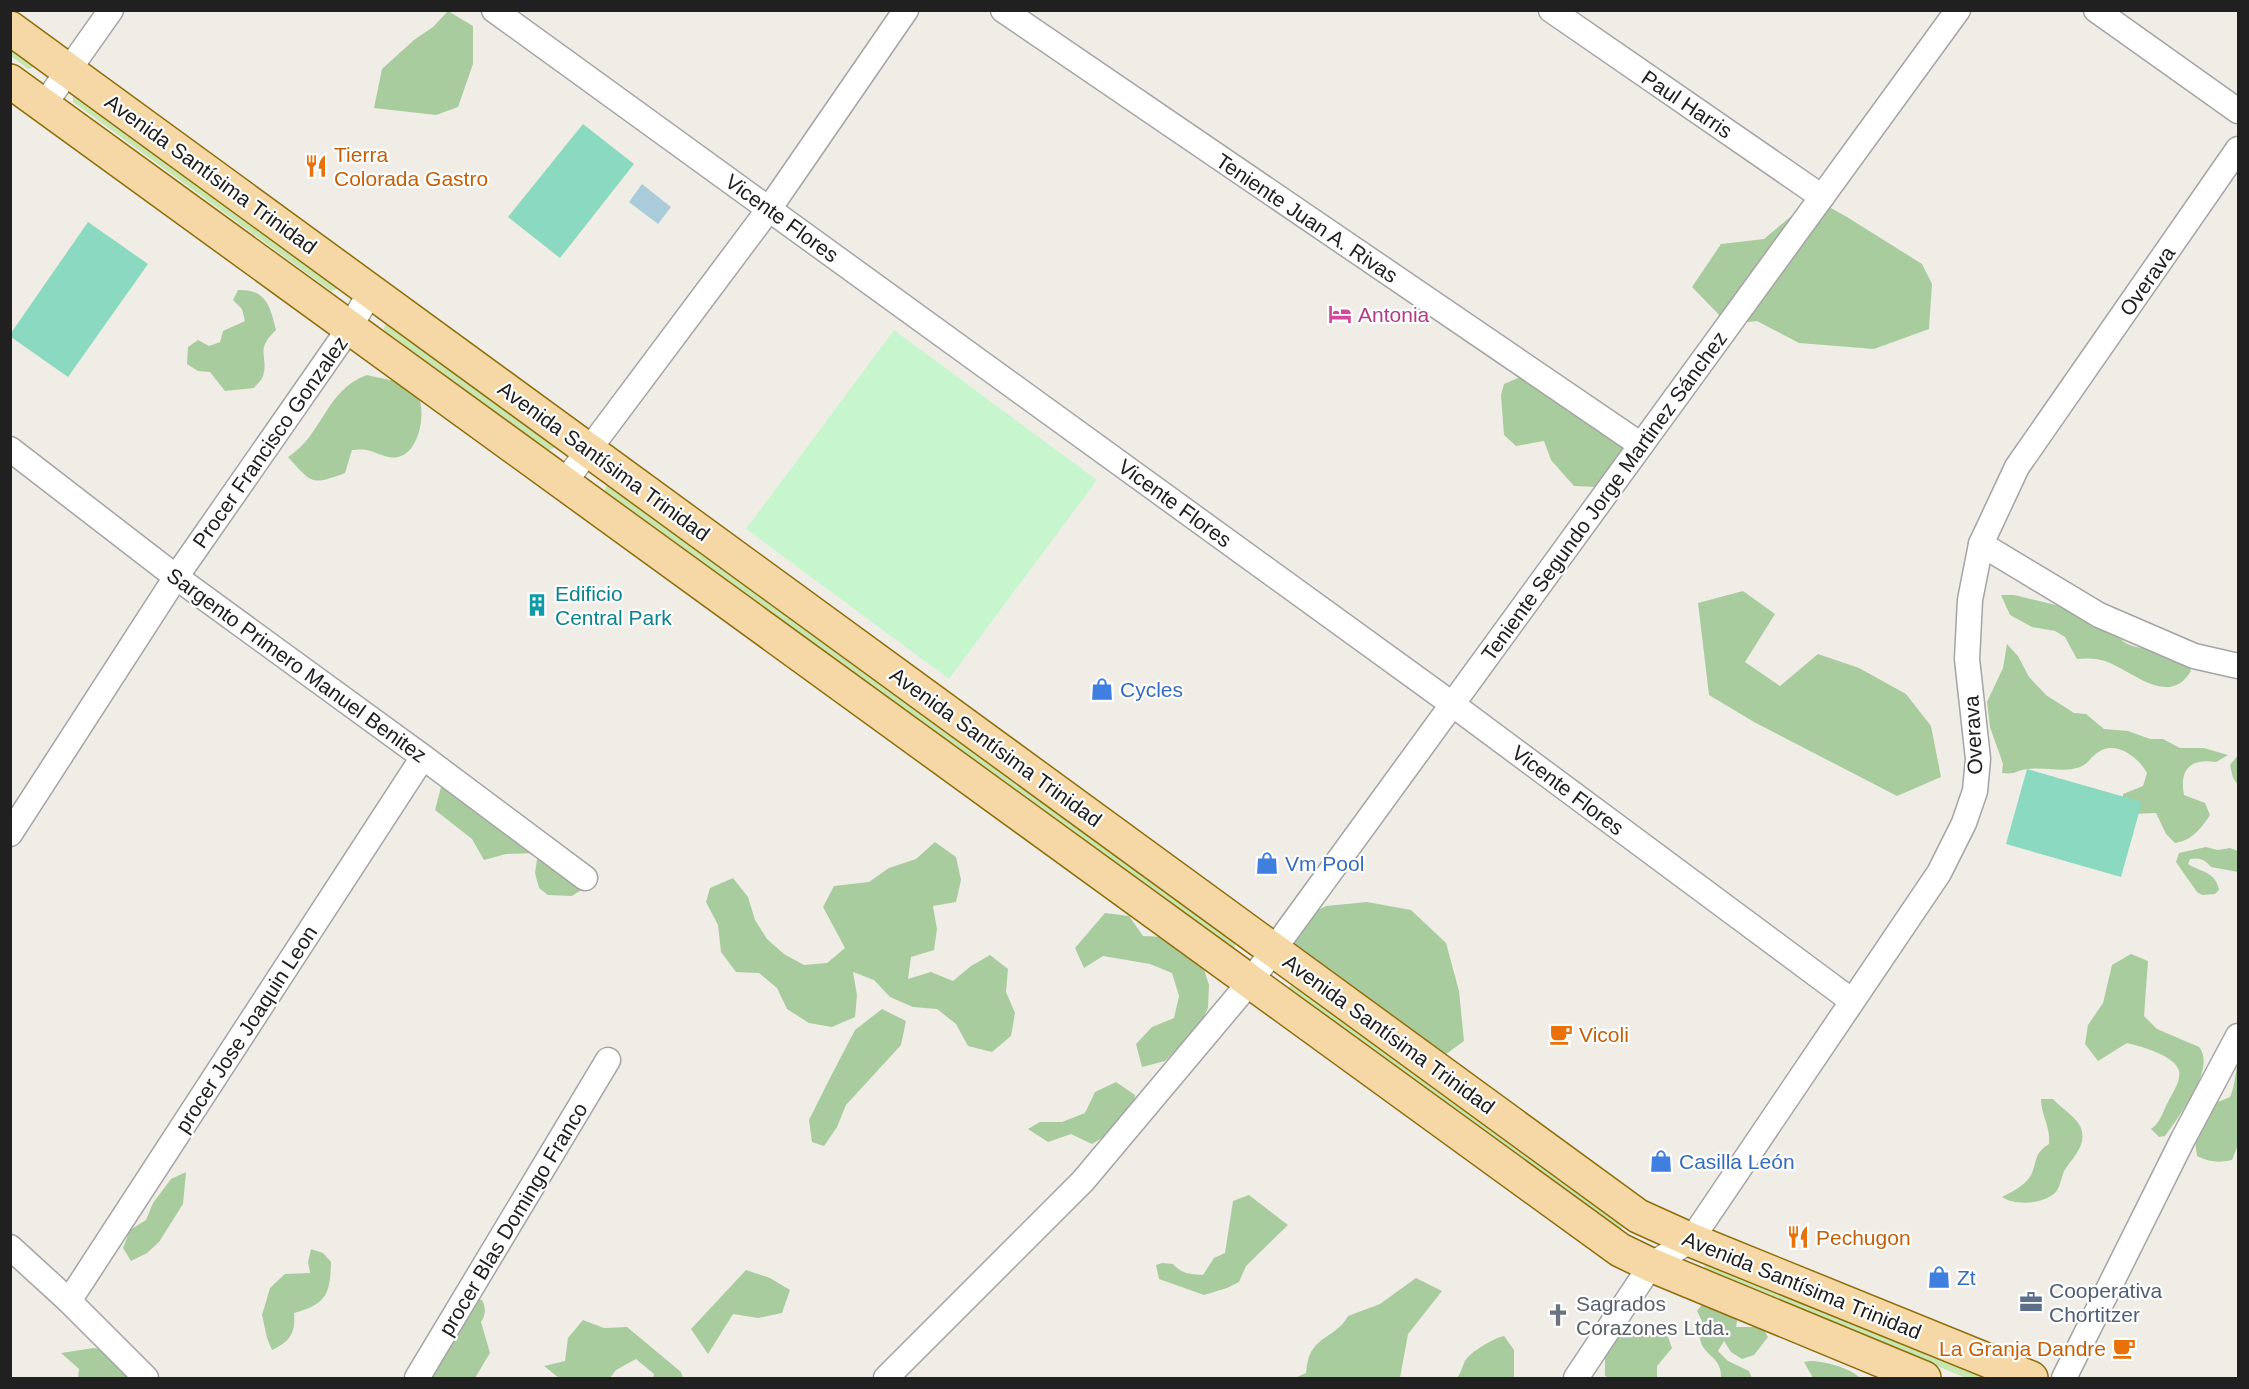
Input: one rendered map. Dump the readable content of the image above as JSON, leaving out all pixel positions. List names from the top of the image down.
{
  "streets": {
    "main road": ["Avenida Santísima Trinidad"],
    "street": [
      "Paul Harris",
      "Vicente Flores",
      "Teniente Juan A. Rivas",
      "Overava",
      "Procer Francisco Gonzalez",
      "Teniente Segundo Jorge Martinez Sánchez",
      "Sargento Primero Manuel Benitez",
      "procer Jose Joaquin Leon",
      "procer Blas Domingo Franco"
    ]
  },
  "crossings": [
    ["Paul Harris", "Teniente Segundo Jorge Martinez Sánchez"],
    ["Avenida Santísima Trinidad", "Overava"],
    ["Avenida Santísima Trinidad", "Procer Francisco Gonzalez"],
    ["Avenida Santísima Trinidad", "Teniente Segundo Jorge Martinez Sánchez"],
    ["Vicente Flores", "Overava"],
    ["Vicente Flores", "Teniente Segundo Jorge Martinez Sánchez"],
    ["Teniente Juan A. Rivas", "Teniente Segundo Jorge Martinez Sánchez"],
    ["Procer Francisco Gonzalez", "Sargento Primero Manuel Benitez"],
    ["Sargento Primero Manuel Benitez", "procer Jose Joaquin Leon"]
  ],
  "places": {
    "restaurant": ["Tierra Colorada Gastro", "Pechugon"],
    "hotel": ["Antonia"],
    "building": ["Edificio Central Park"],
    "shop": [
      "Cycles",
      "Vm Pool",
      "Casilla León",
      "Zt"
    ],
    "cafe": ["Vicoli", "La Granja Dandre"],
    "office": ["Cooperativa Chortitzer"],
    "church": ["Sagrados Corazones Ltda."]
  }
}
